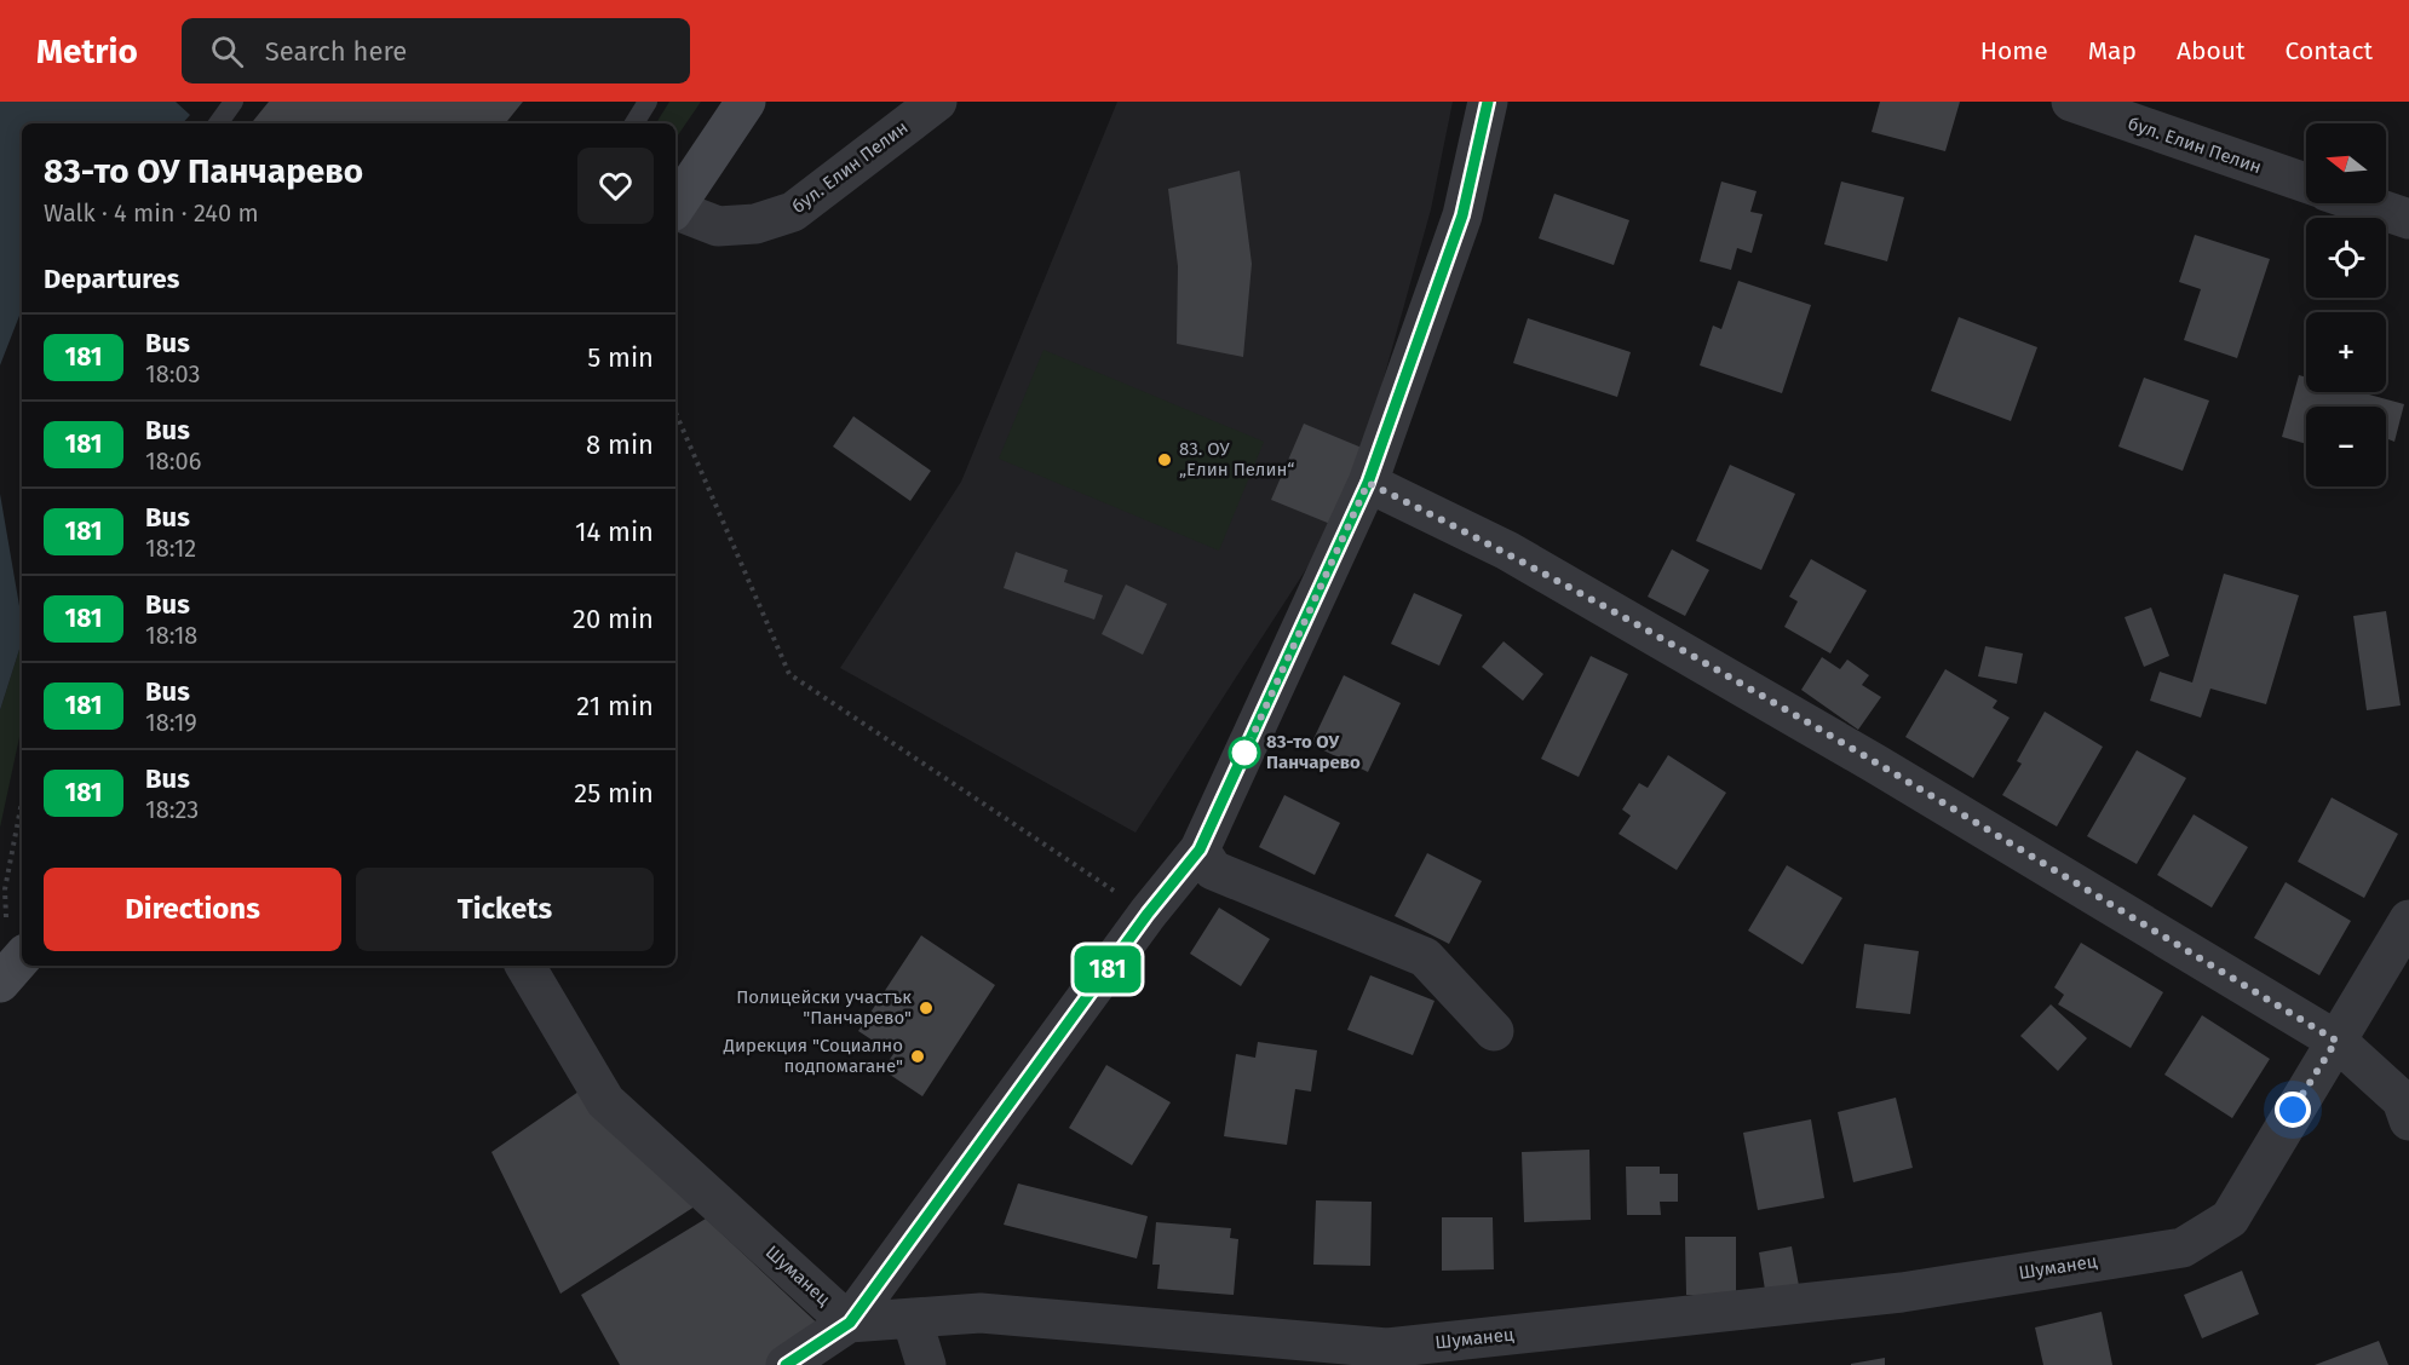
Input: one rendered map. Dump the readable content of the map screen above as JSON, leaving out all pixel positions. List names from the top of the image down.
{
  "streets": {
    "street": ["бул. Елин Пелин", "Шуманец"]
  },
  "places": [
    "83. ОУ „Елин Пелин“",
    "83-то ОУ Панчарево",
    "Полицейски участък \"Панчарево\"",
    "Дирекция \"Социално подпомагане\""
  ],
  "lines": ["bus line 181"],
  "north": "left",
  "page": {
    "header": "Metrio",
    "search": "Search here",
    "nav": [
      "Home",
      "Map",
      "About",
      "Contact"
    ],
    "on_map": "181",
    "map_buttons": ["+", "−"],
    "heading": [
      ["83-то ОУ Панчарево", "Walk · 4 min · 240 m"],
      "Departures"
    ],
    "list": [
      {
        "mark": "181",
        "name": "Bus",
        "note": "18:03",
        "value": "5 min"
      },
      {
        "mark": "181",
        "name": "Bus",
        "note": "18:06",
        "value": "8 min"
      },
      {
        "mark": "181",
        "name": "Bus",
        "note": "18:12",
        "value": "14 min"
      },
      {
        "mark": "181",
        "name": "Bus",
        "note": "18:18",
        "value": "20 min"
      },
      {
        "mark": "181",
        "name": "Bus",
        "note": "18:19",
        "value": "21 min"
      },
      {
        "mark": "181",
        "name": "Bus",
        "note": "18:23",
        "value": "25 min"
      }
    ],
    "buttons": ["Directions", "Tickets"]
  }
}
